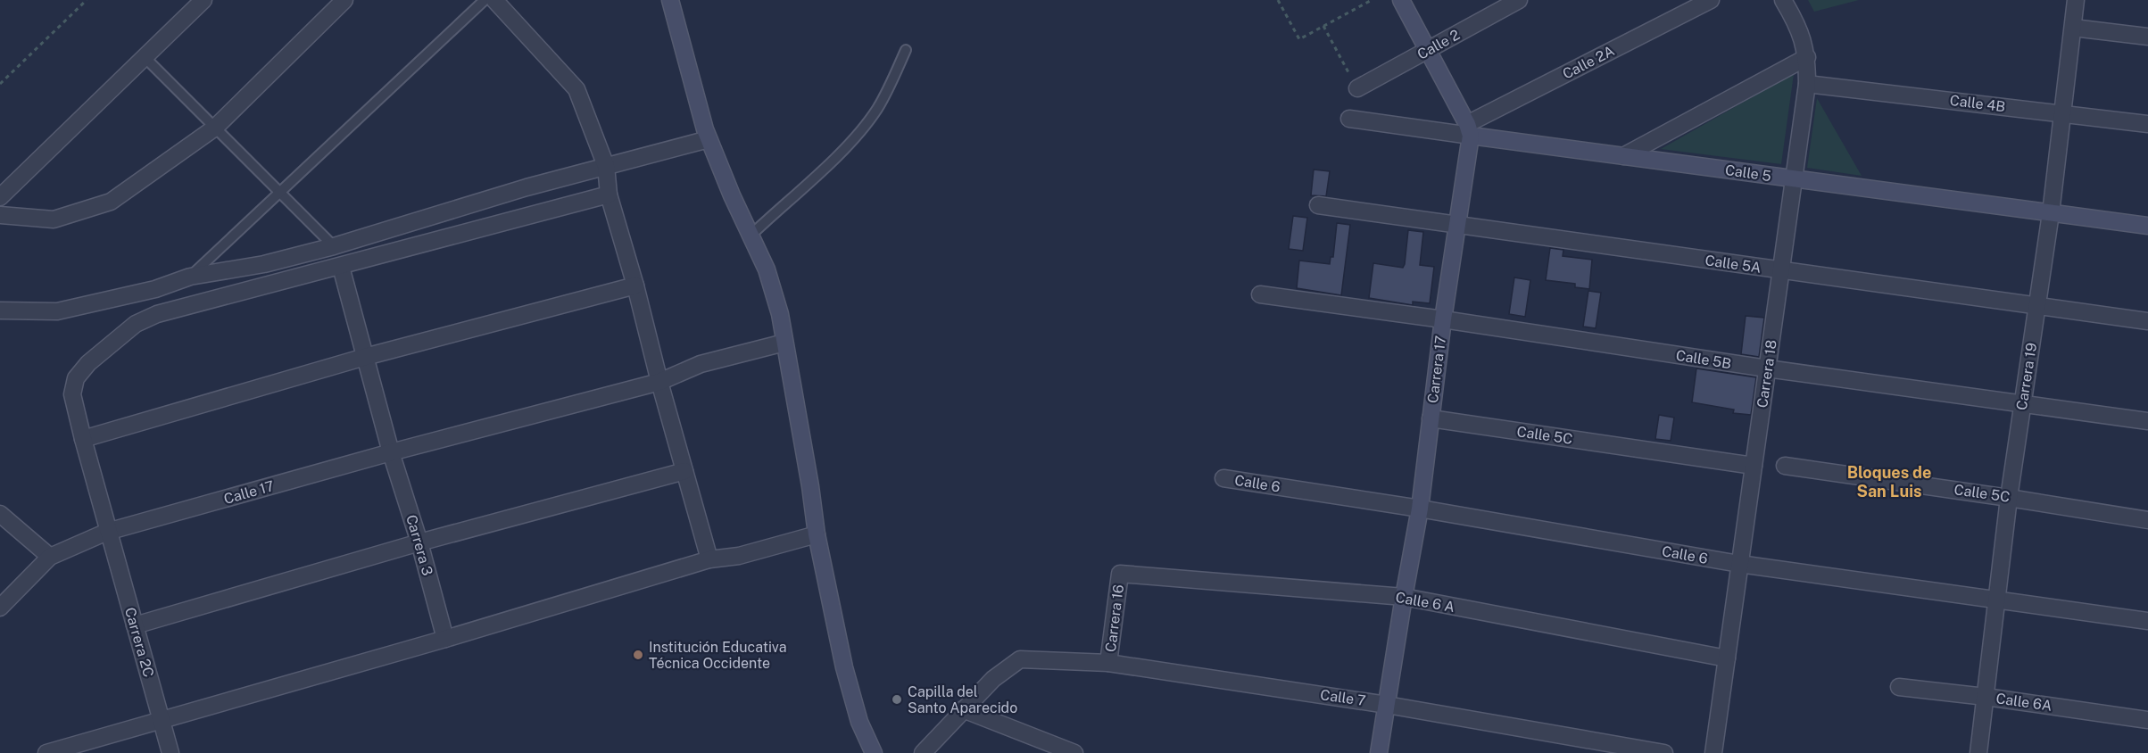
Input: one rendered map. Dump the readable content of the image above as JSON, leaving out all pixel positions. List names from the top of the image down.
{
  "streets": {
    "street": [
      "Calle 2",
      "Calle 2A",
      "Calle 4B",
      "Calle 5",
      "Calle 5A",
      "Calle 5B",
      "Carrera 17",
      "Carrera 18",
      "Carrera 19",
      "Calle 5C",
      "Calle 6",
      "Calle 17",
      "Carrera 3",
      "Calle 6 A",
      "Carrera 16",
      "Carrera 2C",
      "Calle 7",
      "Calle 6A"
    ]
  },
  "crossings": [
    ["Calle 2A", "Calle 5"],
    ["Calle 2A", "Carrera 17"],
    ["Calle 4B", "Carrera 18"],
    ["Calle 4B", "Carrera 19"],
    ["Calle 5", "Carrera 17"],
    ["Calle 5", "Carrera 18"],
    ["Calle 5", "Carrera 19"],
    ["Calle 5A", "Carrera 17"],
    ["Calle 5A", "Carrera 18"],
    ["Calle 5A", "Carrera 19"],
    ["Calle 5B", "Carrera 17"],
    ["Calle 5B", "Carrera 18"],
    ["Calle 5B", "Carrera 19"],
    ["Carrera 17", "Calle 5C"],
    ["Carrera 17", "Calle 6"],
    ["Carrera 17", "Calle 6 A"],
    ["Carrera 17", "Calle 7"],
    ["Carrera 18", "Calle 5C"],
    ["Carrera 18", "Calle 6"],
    ["Carrera 18", "Calle 6 A"],
    ["Carrera 19", "Calle 5C"],
    ["Carrera 19", "Calle 6"],
    ["Carrera 19", "Calle 6A"],
    ["Calle 17", "Carrera 3"],
    ["Calle 17", "Carrera 2C"],
    ["Carrera 3", "Carrera 2C"],
    ["Calle 6 A", "Carrera 16"],
    ["Carrera 16", "Calle 7"]
  ],
  "districts": ["Bloques de San Luis"],
  "places": ["Institución Educativa Técnica Occidente", "Capilla del Santo Aparecido"]
}
